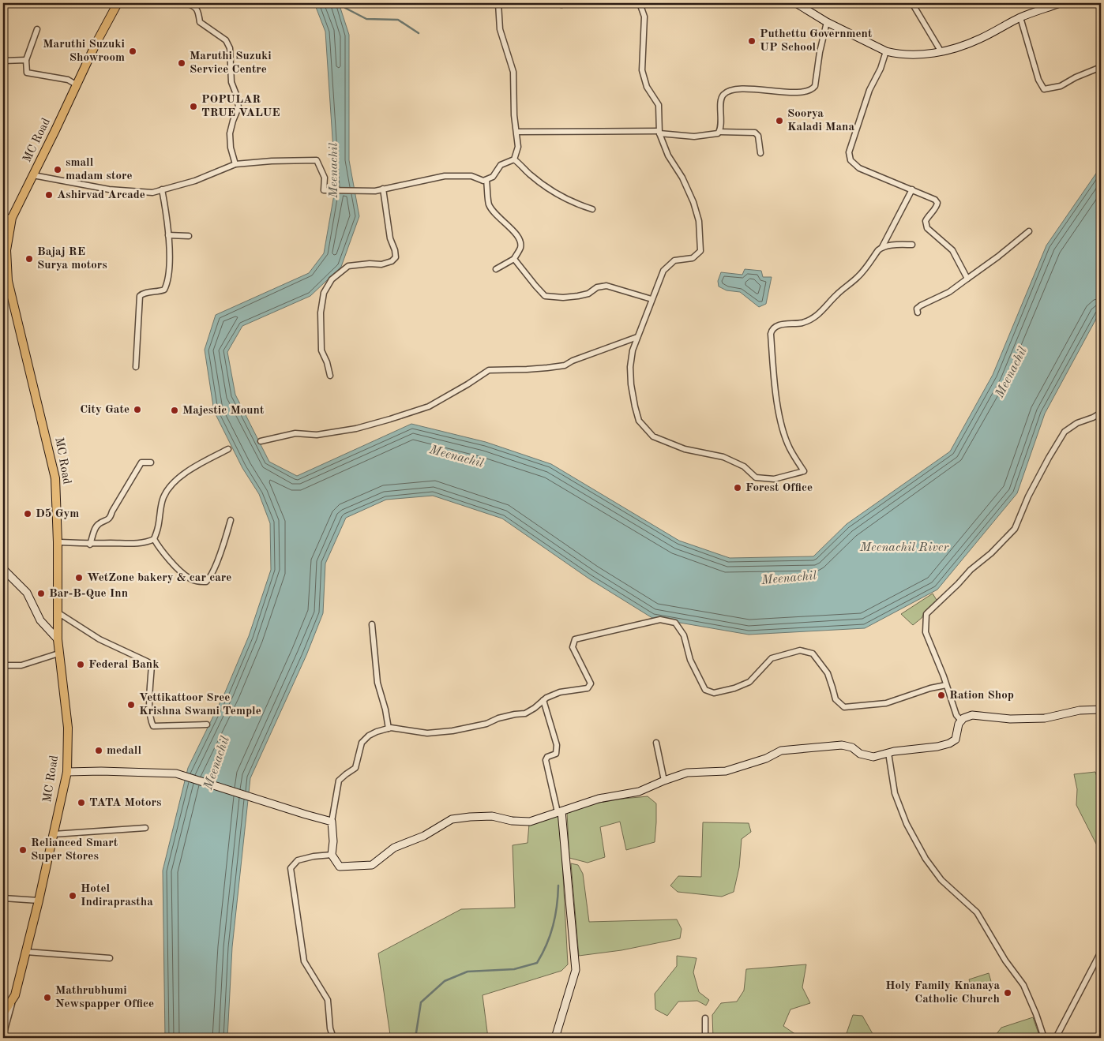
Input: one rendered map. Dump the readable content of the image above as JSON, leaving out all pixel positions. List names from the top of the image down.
{
  "streets": {
    "main road": ["MC Road"]
  },
  "water": ["Meenachil", "Meenachil River"],
  "places": [
    "Puthettu Government UP School",
    "Maruthi Suzuki Showroom",
    "Maruthi Suzuki Service Centre",
    "POPULAR TRUE VALUE",
    "Soorya Kaladi Mana",
    "small madam store",
    "Ashirvad Arcade",
    "Bajaj RE Surya motors",
    "City Gate",
    "Majestic Mount",
    "Forest Office",
    "D5 Gym",
    "WetZone bakery & car care",
    "Bar-B-Que Inn",
    "Federal Bank",
    "Ration Shop",
    "Vettikattoor Sree Krishna Swami Temple",
    "medall",
    "TATA Motors",
    "Relianced Smart Super Stores",
    "Hotel Indiraprastha",
    "Holy Family Knanaya Catholic Church",
    "Mathrubhumi Newspapper Office"
  ]
}
